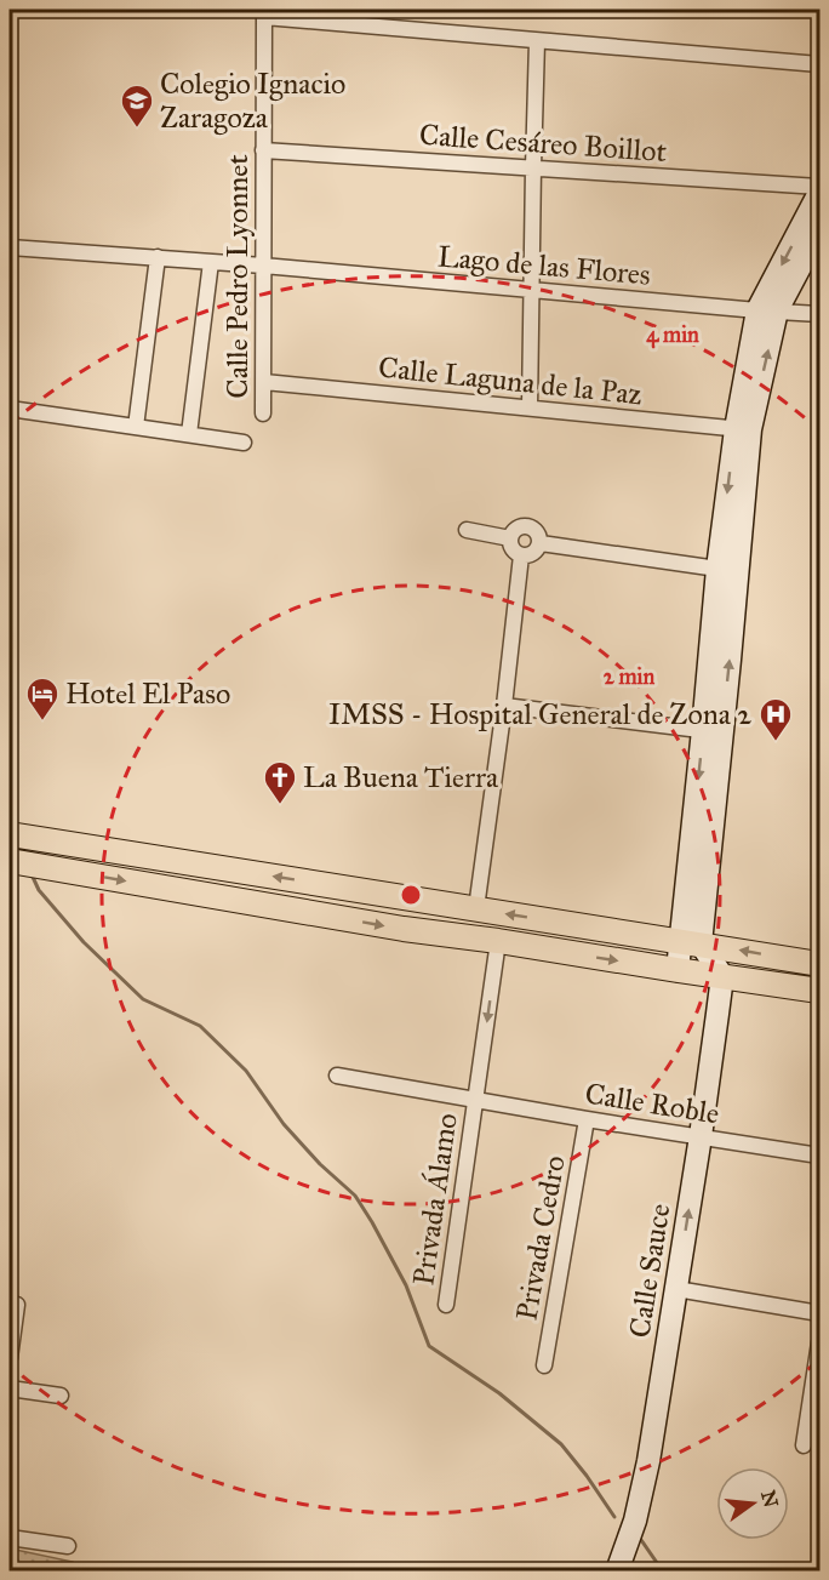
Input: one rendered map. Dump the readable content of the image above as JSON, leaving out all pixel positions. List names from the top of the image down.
{
  "streets": {
    "street": [
      "Calle Cesáreo Boillot",
      "Lago de las Flores",
      "Calle Pedro Lyonnet",
      "Calle Laguna de la Paz",
      "Calle Roble",
      "Privada Álamo",
      "Privada Cedro",
      "Calle Sauce"
    ]
  },
  "crossings": [
    ["Calle Cesáreo Boillot", "Calle Pedro Lyonnet"],
    ["Lago de las Flores", "Calle Pedro Lyonnet"],
    ["Calle Pedro Lyonnet", "Calle Laguna de la Paz"],
    ["Calle Roble", "Privada Álamo"],
    ["Calle Roble", "Privada Cedro"],
    ["Calle Roble", "Calle Sauce"]
  ],
  "one_way": ["Privada Álamo"],
  "places": {
    "school or university": ["Colegio Ignacio Zaragoza"],
    "hotel": ["Hotel El Paso"],
    "hospital": ["IMSS - Hospital General de Zona 2"],
    "church": ["La Buena Tierra"]
  },
  "north": "right",
  "rings": ["4 min", "2 min"]
}
